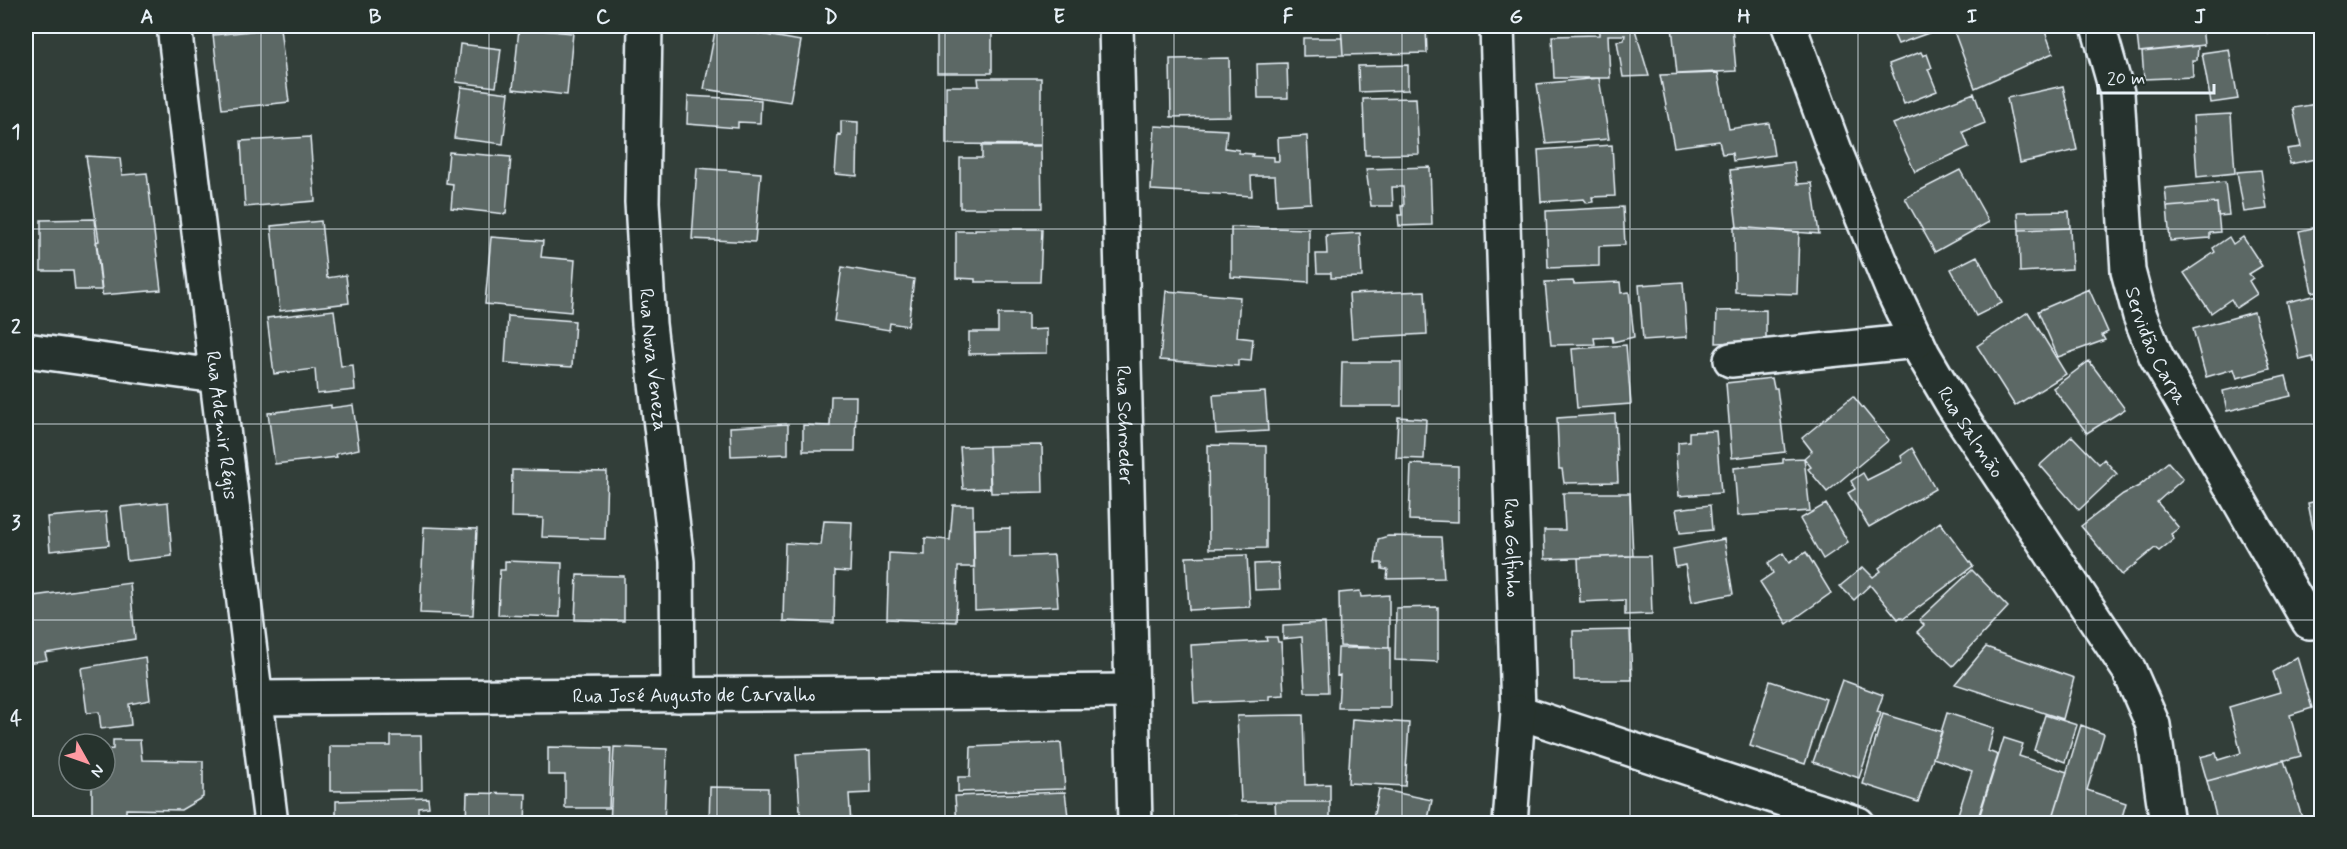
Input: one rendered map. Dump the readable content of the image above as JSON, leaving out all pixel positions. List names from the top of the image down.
{
  "streets": {
    "street": [
      "Servidão Carpa",
      "Rua Nova Veneza",
      "Rua Ademir Régis",
      "Rua Schroeder",
      "Rua Salmão",
      "Rua Golfinho",
      "Rua José Augusto de Carvalho"
    ]
  },
  "crossings": [
    ["Rua Nova Veneza", "Rua José Augusto de Carvalho"],
    ["Rua Ademir Régis", "Rua José Augusto de Carvalho"],
    ["Rua Schroeder", "Rua José Augusto de Carvalho"]
  ],
  "scale_bar": "20 m",
  "north": "bottom right",
  "grid": {
    "columns": [
      "A",
      "B",
      "C",
      "D",
      "E",
      "F",
      "G",
      "H",
      "I",
      "J"
    ],
    "rows": [
      "1",
      "2",
      "3",
      "4"
    ]
  }
}
